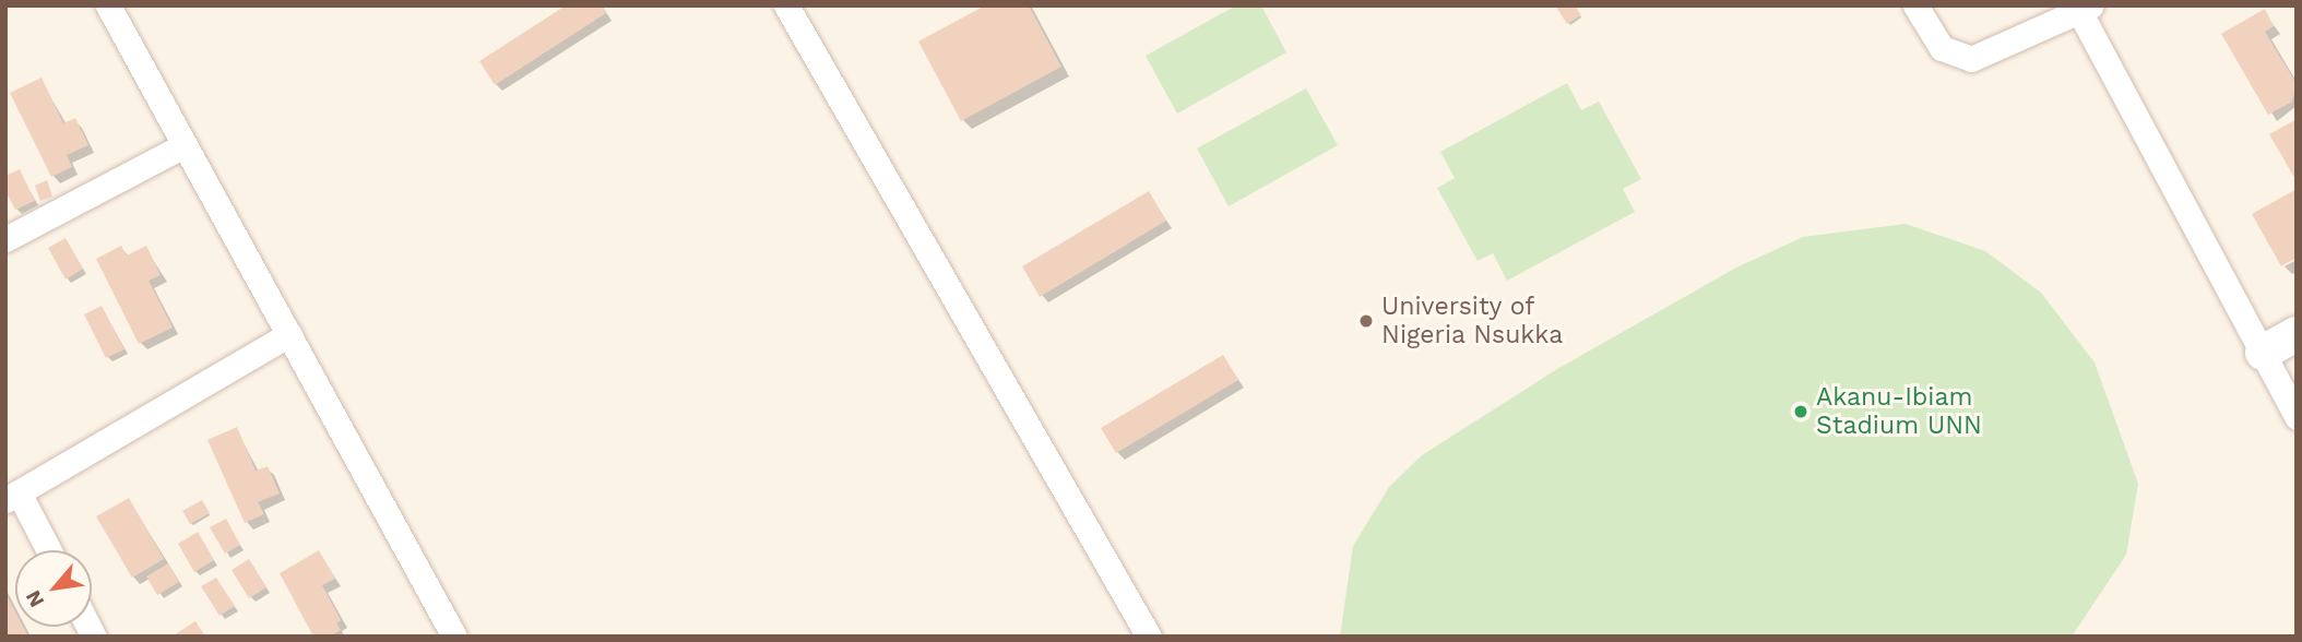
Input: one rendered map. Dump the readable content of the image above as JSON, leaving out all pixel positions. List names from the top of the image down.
{
  "places": ["University of Nigeria Nsukka", "Akanu-Ibiam Stadium UNN"],
  "north": "bottom left"
}
